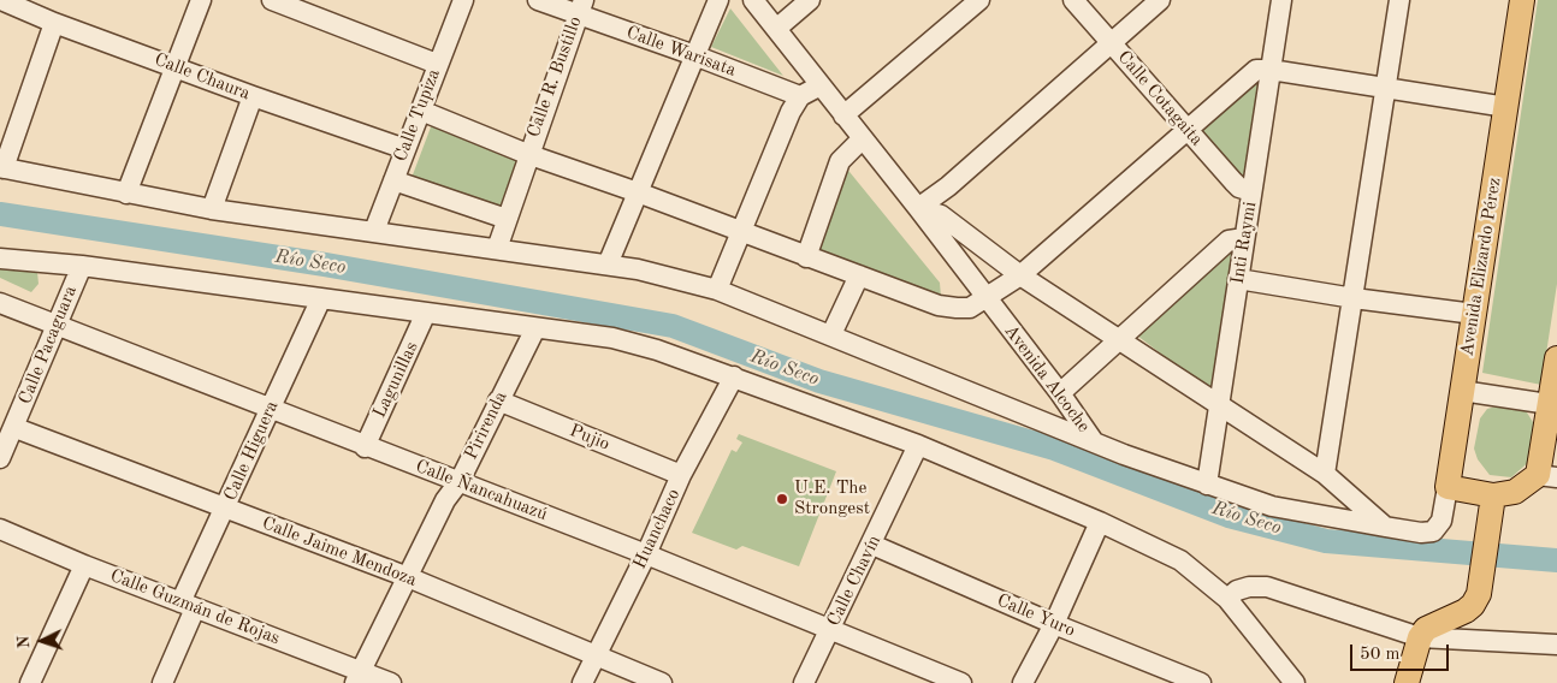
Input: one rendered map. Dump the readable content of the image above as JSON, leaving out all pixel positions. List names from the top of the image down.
{
  "streets": {
    "main road": ["Avenida Elizardo Pérez"],
    "street": [
      "Calle Warisata",
      "Calle Chaura",
      "Calle R. Bustillo",
      "Calle Cotagaita",
      "Calle Tupiza",
      "Inti Raymi",
      "Calle Pacaguara",
      "Avenida Alcoche",
      "Lagunillas",
      "Pirirenda",
      "Pujio",
      "Calle Higuera",
      "Calle Ñancahuazú",
      "Huanchaco",
      "Calle Jaime Mendoza",
      "Calle Chavín",
      "Calle Guzmán de Rojas",
      "Calle Yuro"
    ]
  },
  "crossings": [
    ["Calle Warisata", "Calle R. Bustillo"],
    ["Calle Chaura", "Calle Tupiza"],
    ["Calle Cotagaita", "Inti Raymi"],
    ["Inti Raymi", "Avenida Alcoche"],
    ["Avenida Elizardo Pérez", "Avenida Alcoche"],
    ["Calle Pacaguara", "Calle Ñancahuazú"],
    ["Calle Pacaguara", "Calle Jaime Mendoza"],
    ["Lagunillas", "Calle Ñancahuazú"],
    ["Pirirenda", "Pujio"],
    ["Pirirenda", "Calle Ñancahuazú"],
    ["Pirirenda", "Calle Jaime Mendoza"],
    ["Pirirenda", "Calle Guzmán de Rojas"],
    ["Pujio", "Huanchaco"],
    ["Calle Higuera", "Calle Ñancahuazú"],
    ["Calle Higuera", "Calle Jaime Mendoza"],
    ["Calle Higuera", "Calle Guzmán de Rojas"],
    ["Calle Ñancahuazú", "Huanchaco"],
    ["Calle Ñancahuazú", "Calle Chavín"],
    ["Huanchaco", "Calle Jaime Mendoza"],
    ["Calle Chavín", "Calle Yuro"]
  ],
  "water": ["Río Seco"],
  "places": ["U.E. The Strongest"],
  "scale_bar": "50 m",
  "north": "left"
}
